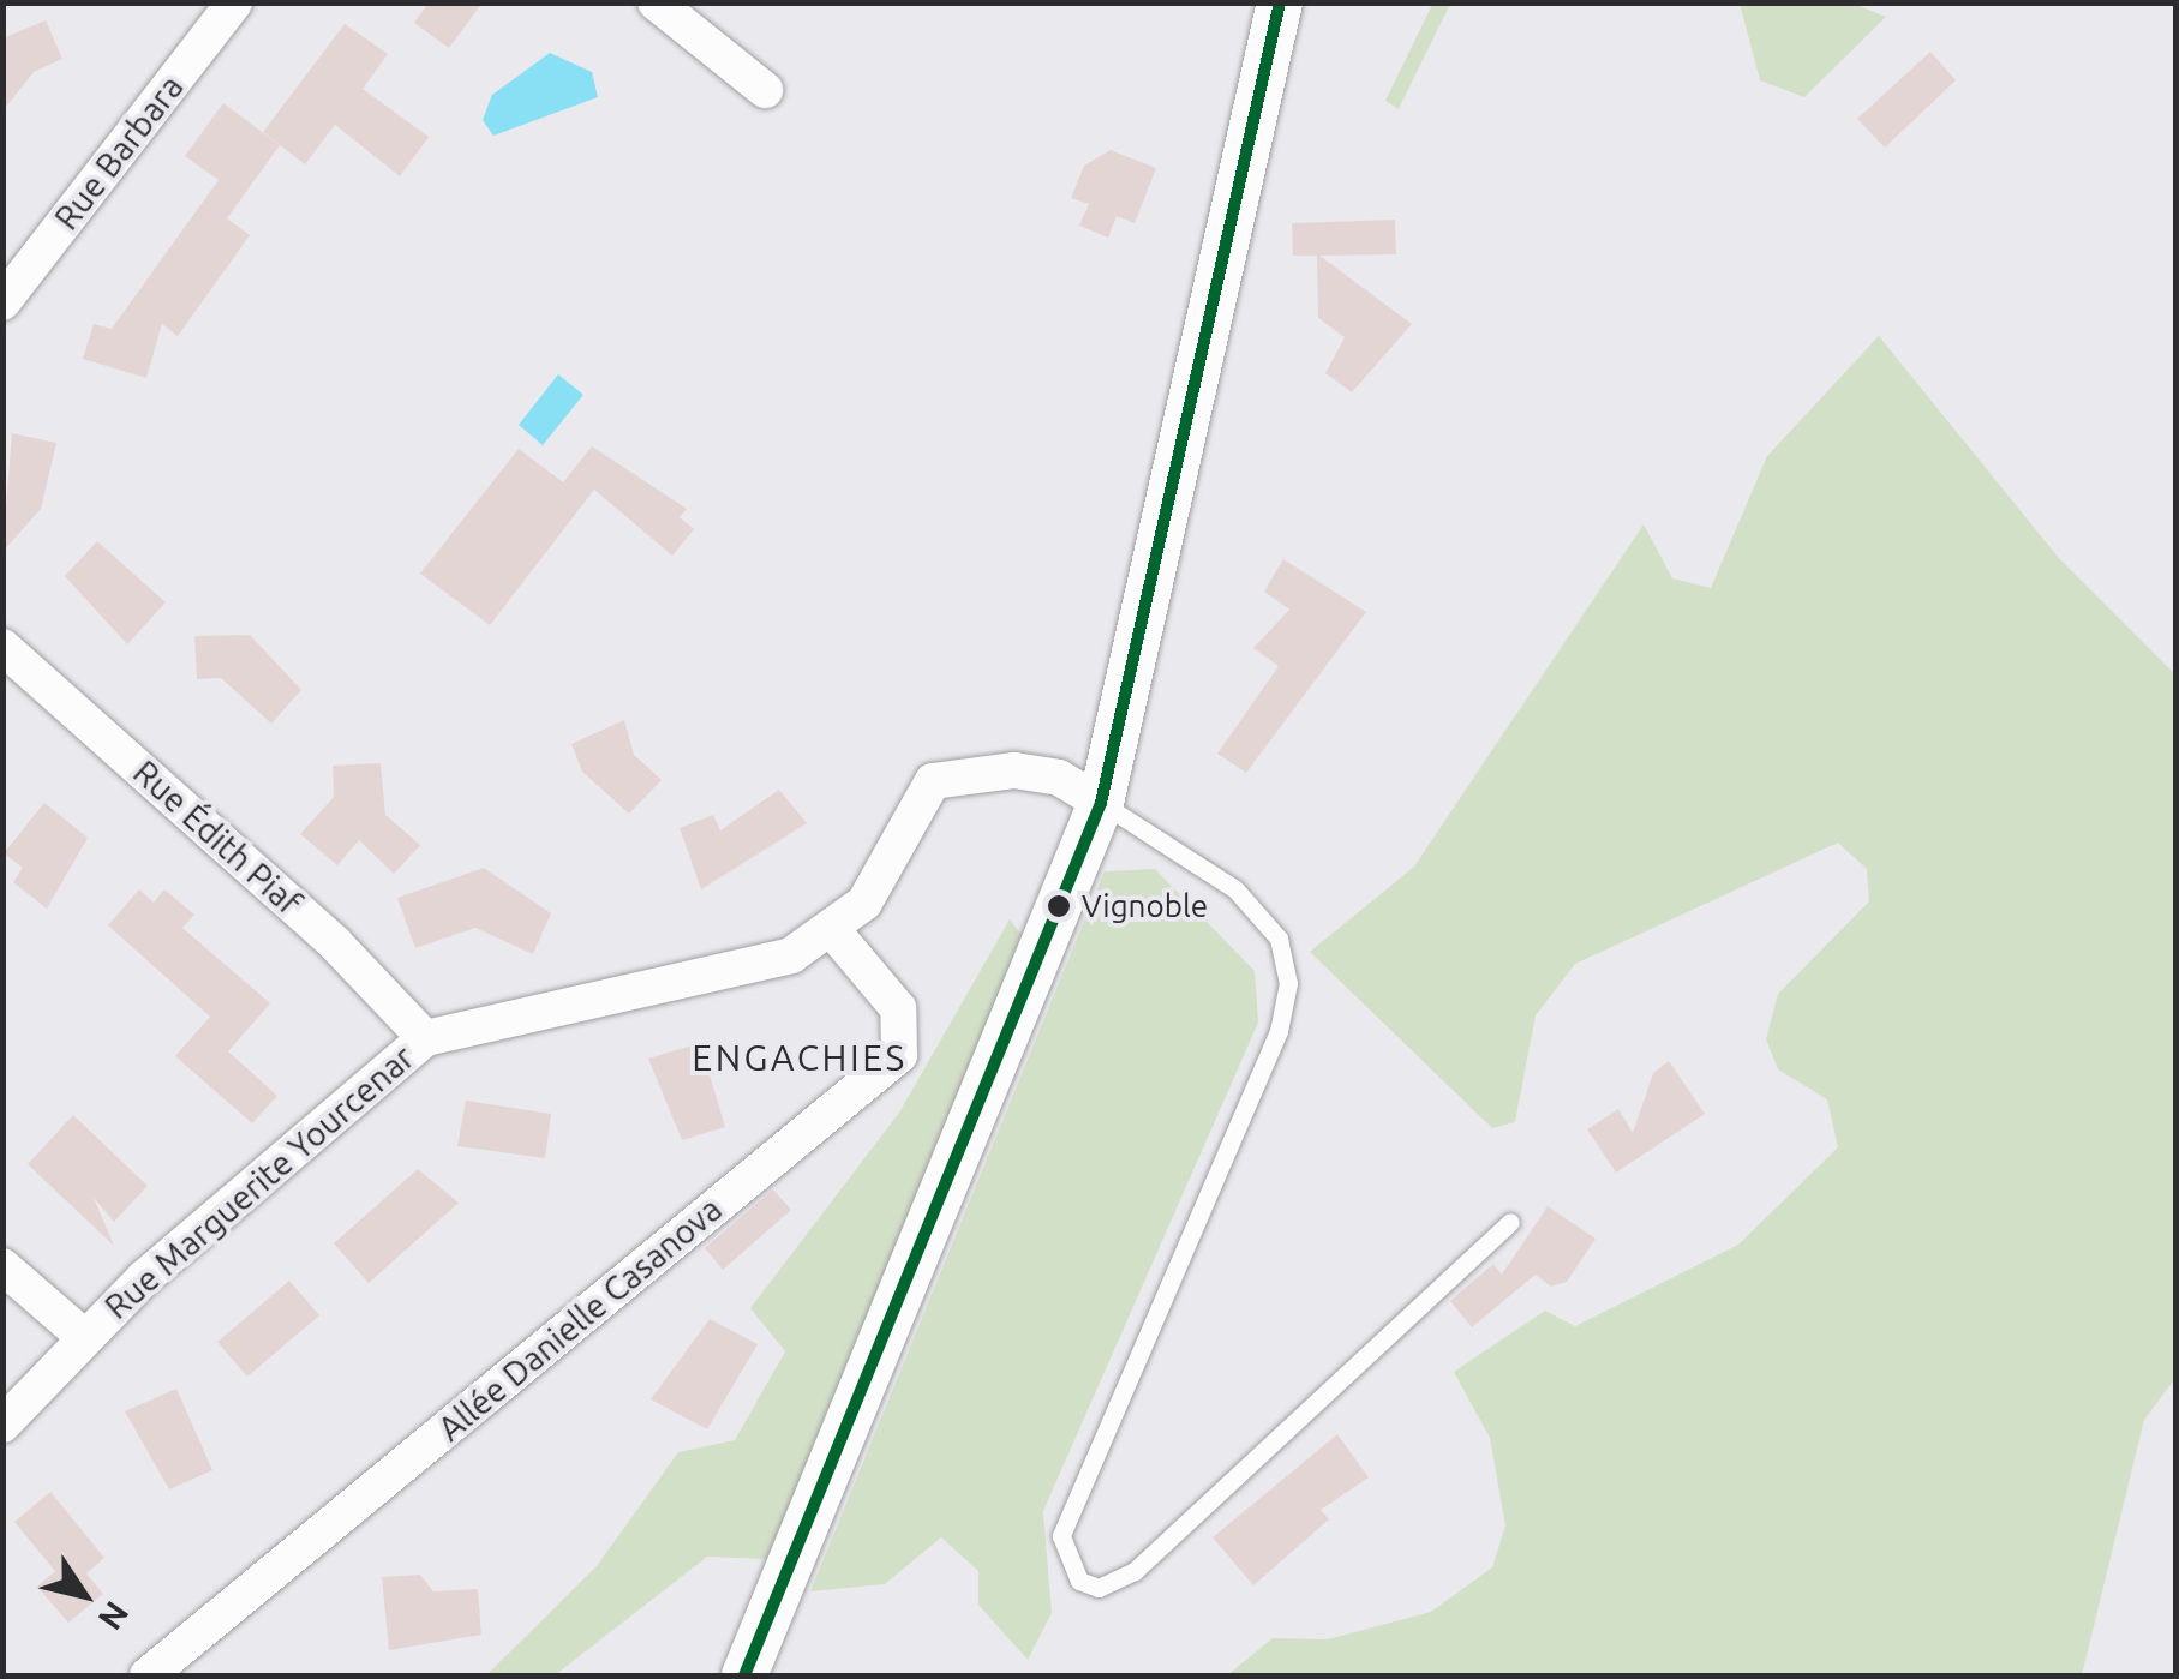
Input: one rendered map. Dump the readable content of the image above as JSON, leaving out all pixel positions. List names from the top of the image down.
{
  "streets": {
    "street": [
      "Rue Barbara",
      "Rue Édith Piaf",
      "Rue Marguerite Yourcenar",
      "Allée Danielle Casanova"
    ]
  },
  "crossings": [
    ["Rue Édith Piaf", "Rue Marguerite Yourcenar"],
    ["Rue Marguerite Yourcenar", "Allée Danielle Casanova"]
  ],
  "districts": ["ENGACHIES"],
  "places": ["Vignoble"],
  "north": "bottom right"
}
